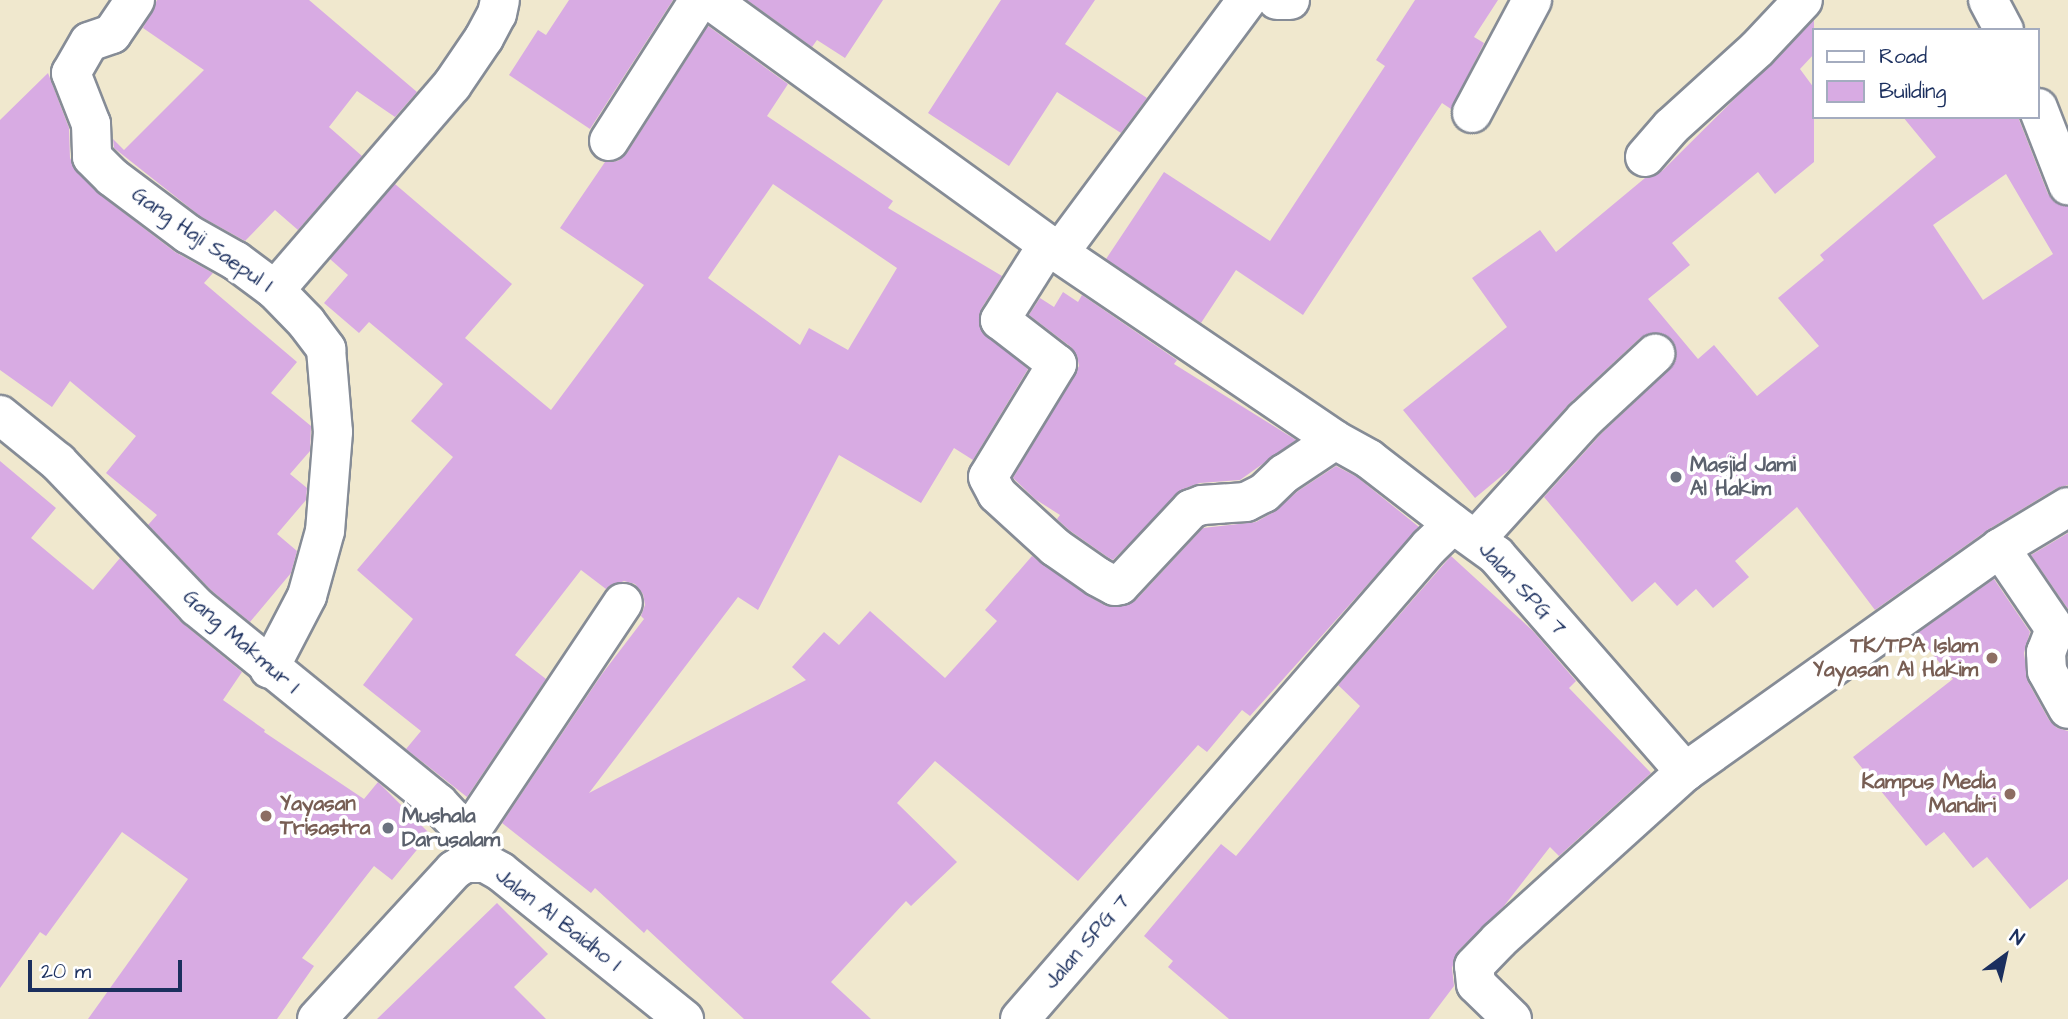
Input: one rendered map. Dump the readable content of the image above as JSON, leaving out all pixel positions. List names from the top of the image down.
{
  "streets": {
    "street": [
      "Gang Haji Saepul I",
      "Jalan SPG 7",
      "Gang Makmur I",
      "Jalan Al Baidho I"
    ]
  },
  "crossings": [
    ["Gang Haji Saepul I", "Gang Makmur I"],
    ["Gang Makmur I", "Jalan Al Baidho I"]
  ],
  "places": [
    "Masjid Jami Al Hakim",
    "TK/TPA Islam Yayasan Al Hakim",
    "Kampus Media Mandiri",
    "Yayasan Trisastra",
    "Mushala Darusalam"
  ],
  "legend": ["Road", "Building"],
  "scale_bar": "20 m",
  "north": "top right"
}
